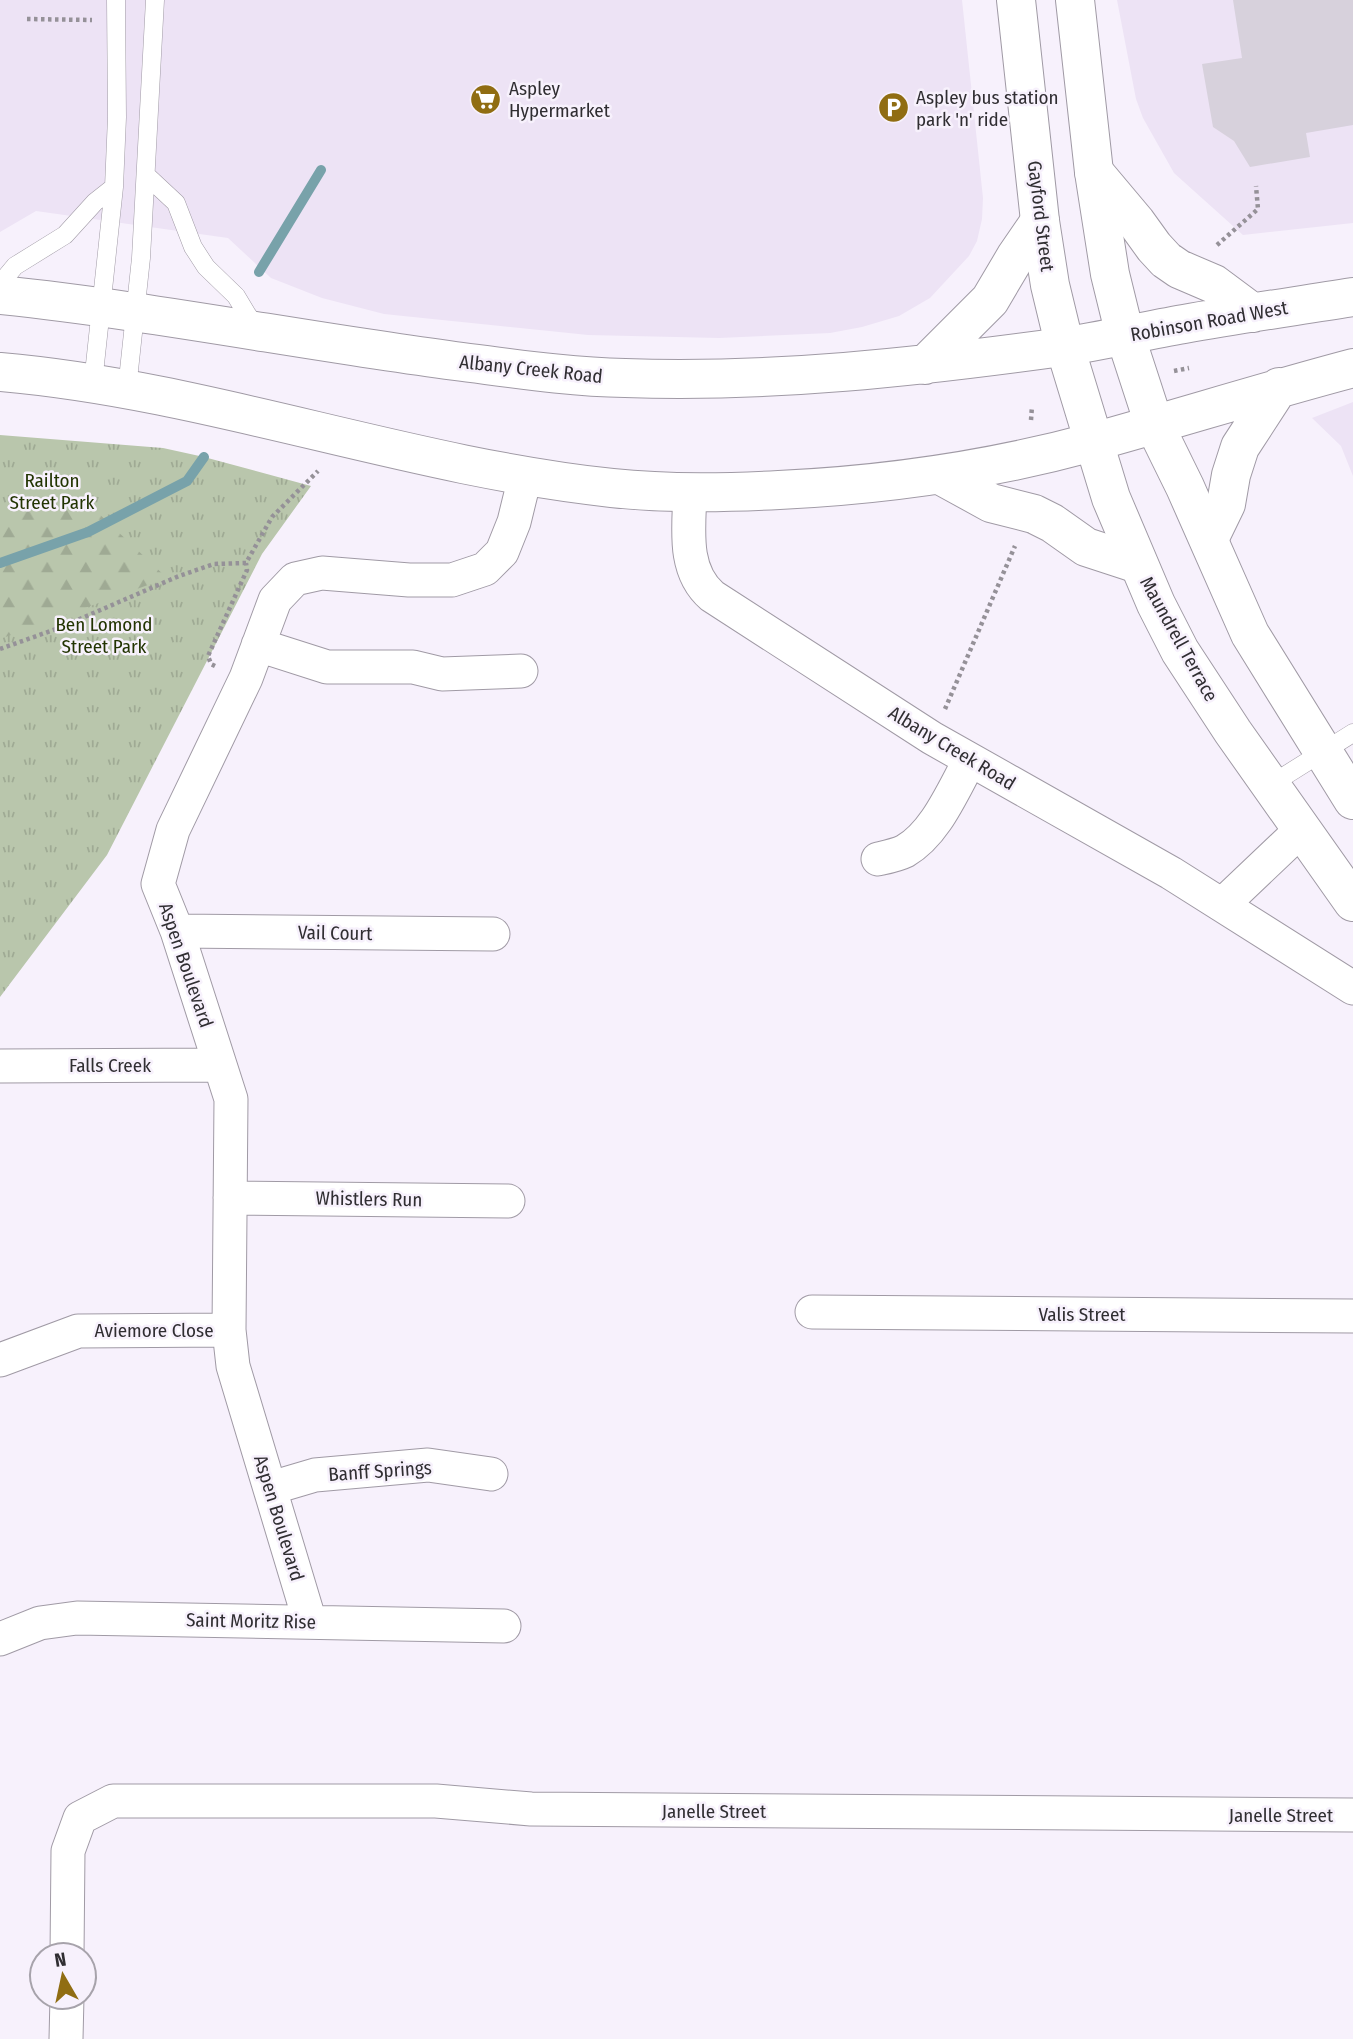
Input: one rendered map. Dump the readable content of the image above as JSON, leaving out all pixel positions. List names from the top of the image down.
{
  "streets": {
    "main road": [
      "Gayford Street",
      "Robinson Road West",
      "Albany Creek Road",
      "Maundrell Terrace"
    ],
    "street": [
      "Vail Court",
      "Aspen Boulevard",
      "Falls Creek",
      "Whistlers Run",
      "Valis Street",
      "Aviemore Close",
      "Banff Springs",
      "Saint Moritz Rise",
      "Janelle Street"
    ]
  },
  "crossings": [
    ["Gayford Street", "Robinson Road West"],
    ["Gayford Street", "Albany Creek Road"],
    ["Gayford Street", "Maundrell Terrace"],
    ["Robinson Road West", "Albany Creek Road"],
    ["Robinson Road West", "Maundrell Terrace"],
    ["Albany Creek Road", "Maundrell Terrace"],
    ["Vail Court", "Aspen Boulevard"],
    ["Aspen Boulevard", "Falls Creek"],
    ["Aspen Boulevard", "Whistlers Run"],
    ["Aspen Boulevard", "Aviemore Close"],
    ["Aspen Boulevard", "Banff Springs"],
    ["Aspen Boulevard", "Saint Moritz Rise"]
  ],
  "parks": ["Railton Street Park", "Ben Lomond Street Park"],
  "places": {
    "supermarket": ["Aspley Hypermarket"],
    "parking": ["Aspley bus station park 'n' ride"]
  },
  "north": "top"
}
